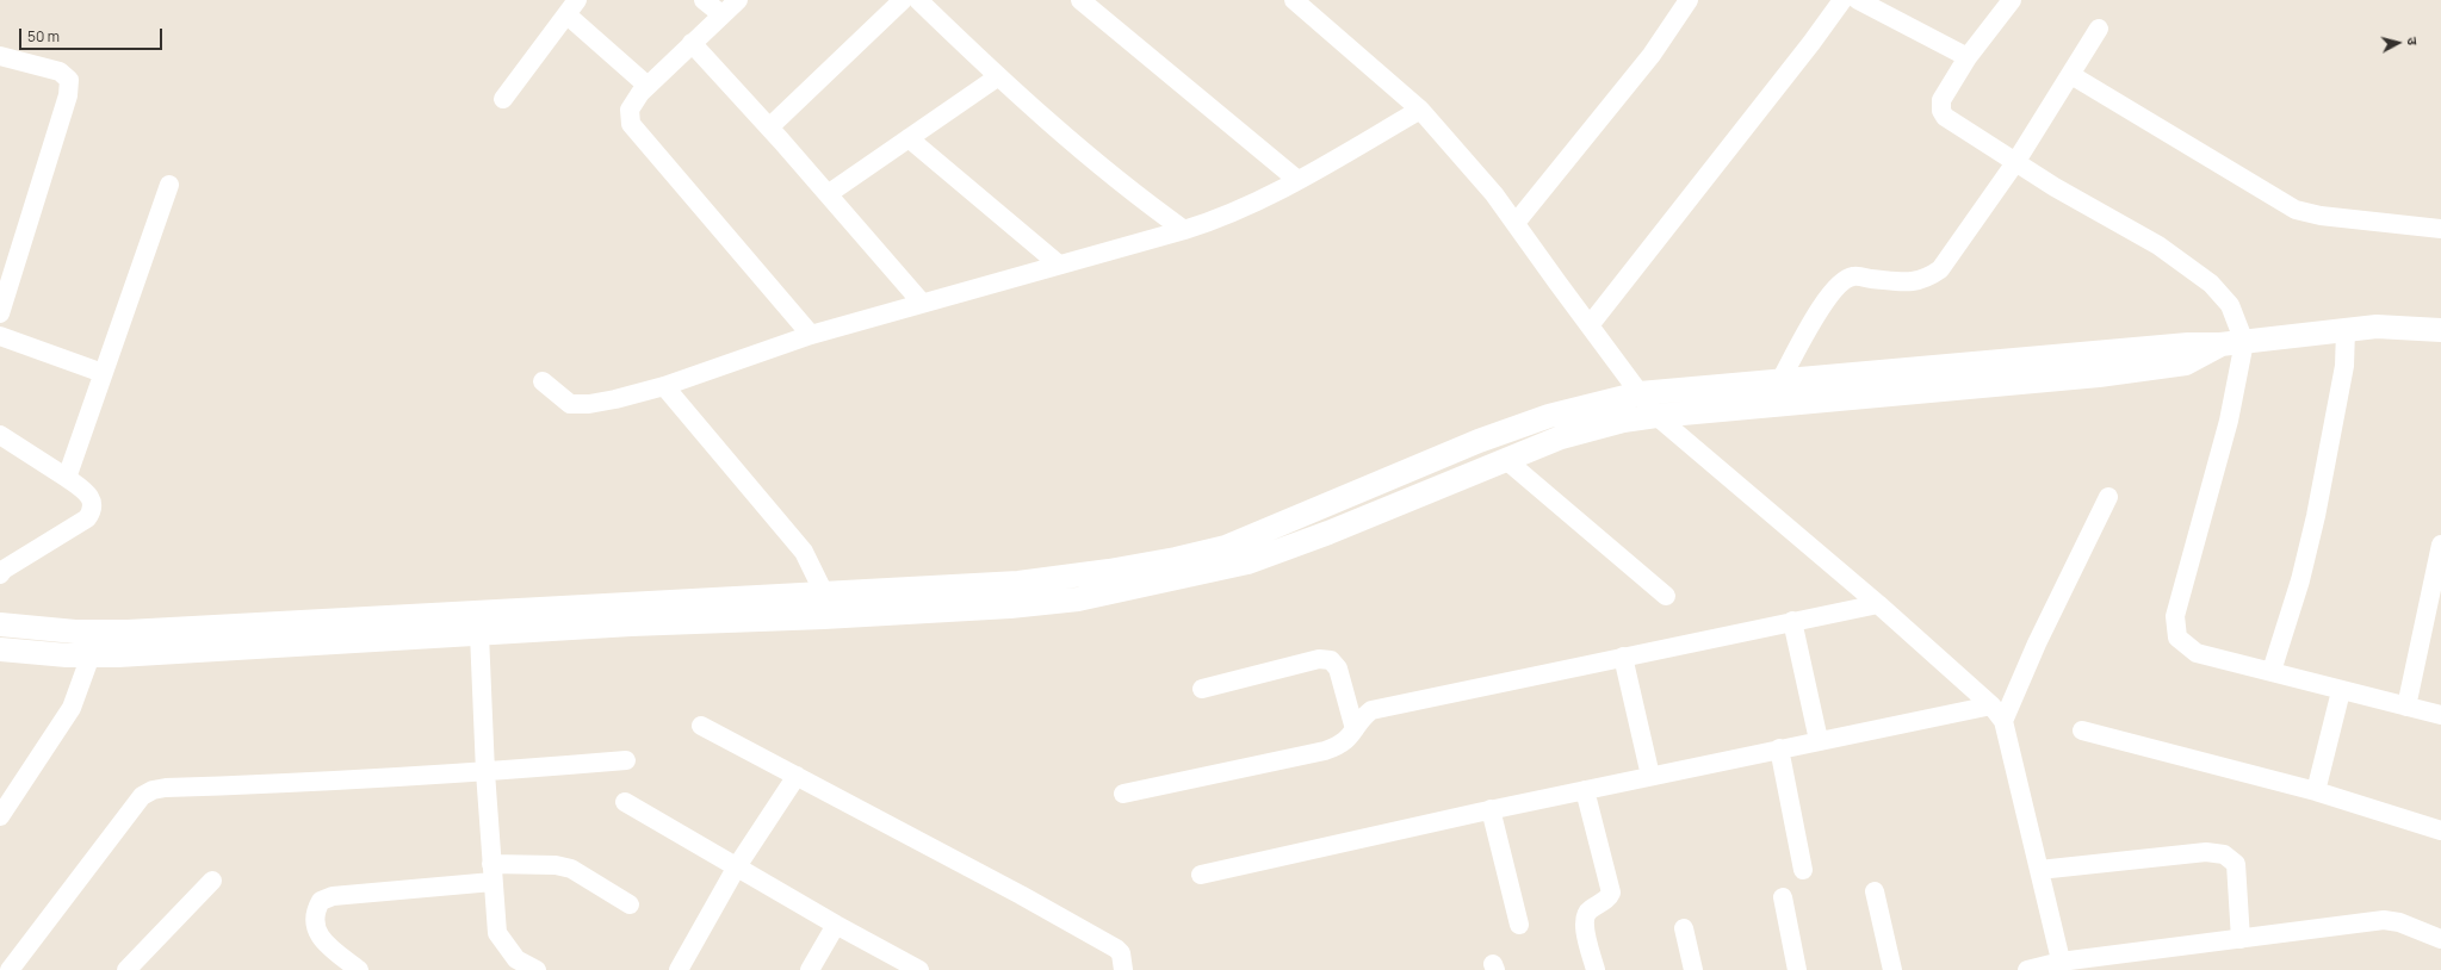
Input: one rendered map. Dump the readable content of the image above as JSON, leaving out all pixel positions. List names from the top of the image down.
{
  "scale_bar": "50 m",
  "north": "right"
}
